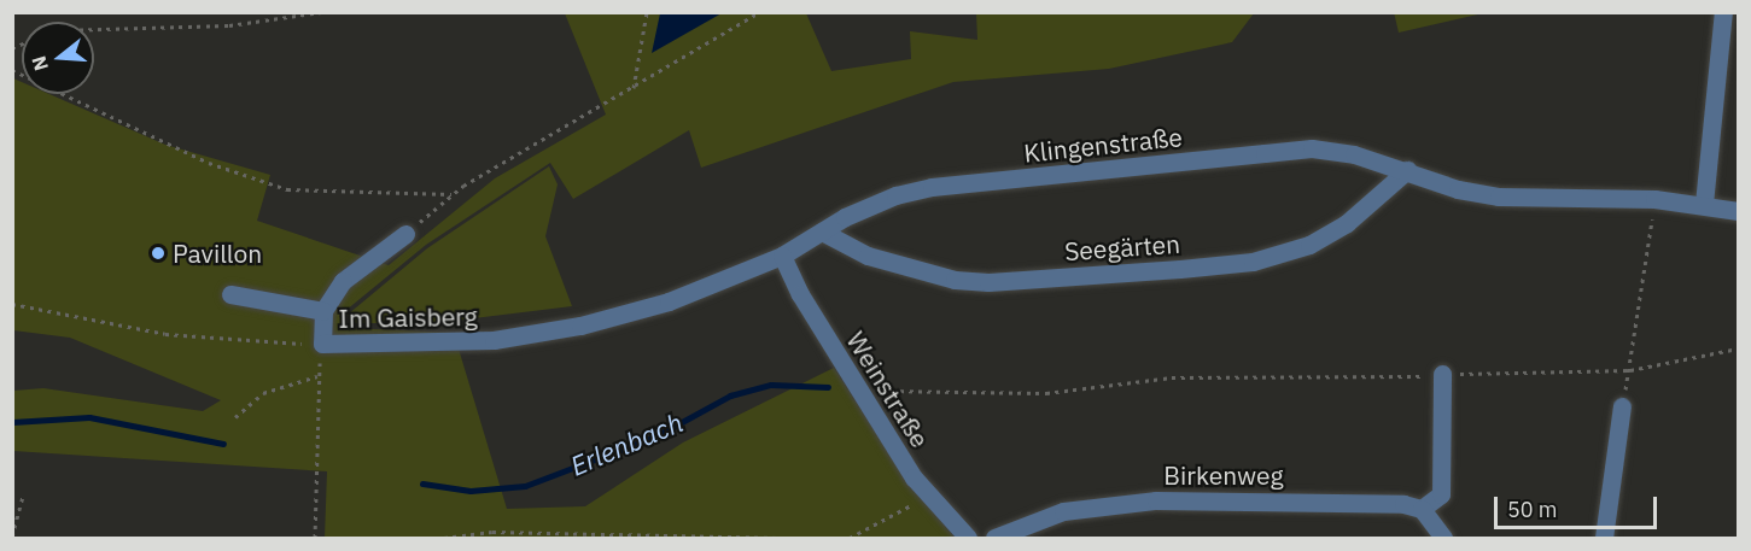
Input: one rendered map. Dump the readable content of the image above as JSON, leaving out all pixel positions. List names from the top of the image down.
{
  "streets": {
    "street": [
      "Klingenstraße",
      "Seegärten",
      "Im Gaisberg",
      "Weinstraße",
      "Birkenweg"
    ]
  },
  "crossings": [
    ["Klingenstraße", "Seegärten"],
    ["Klingenstraße", "Im Gaisberg"],
    ["Klingenstraße", "Weinstraße"]
  ],
  "water": ["Erlenbach"],
  "places": ["Pavillon"],
  "scale_bar": "50 m",
  "north": "left"
}
